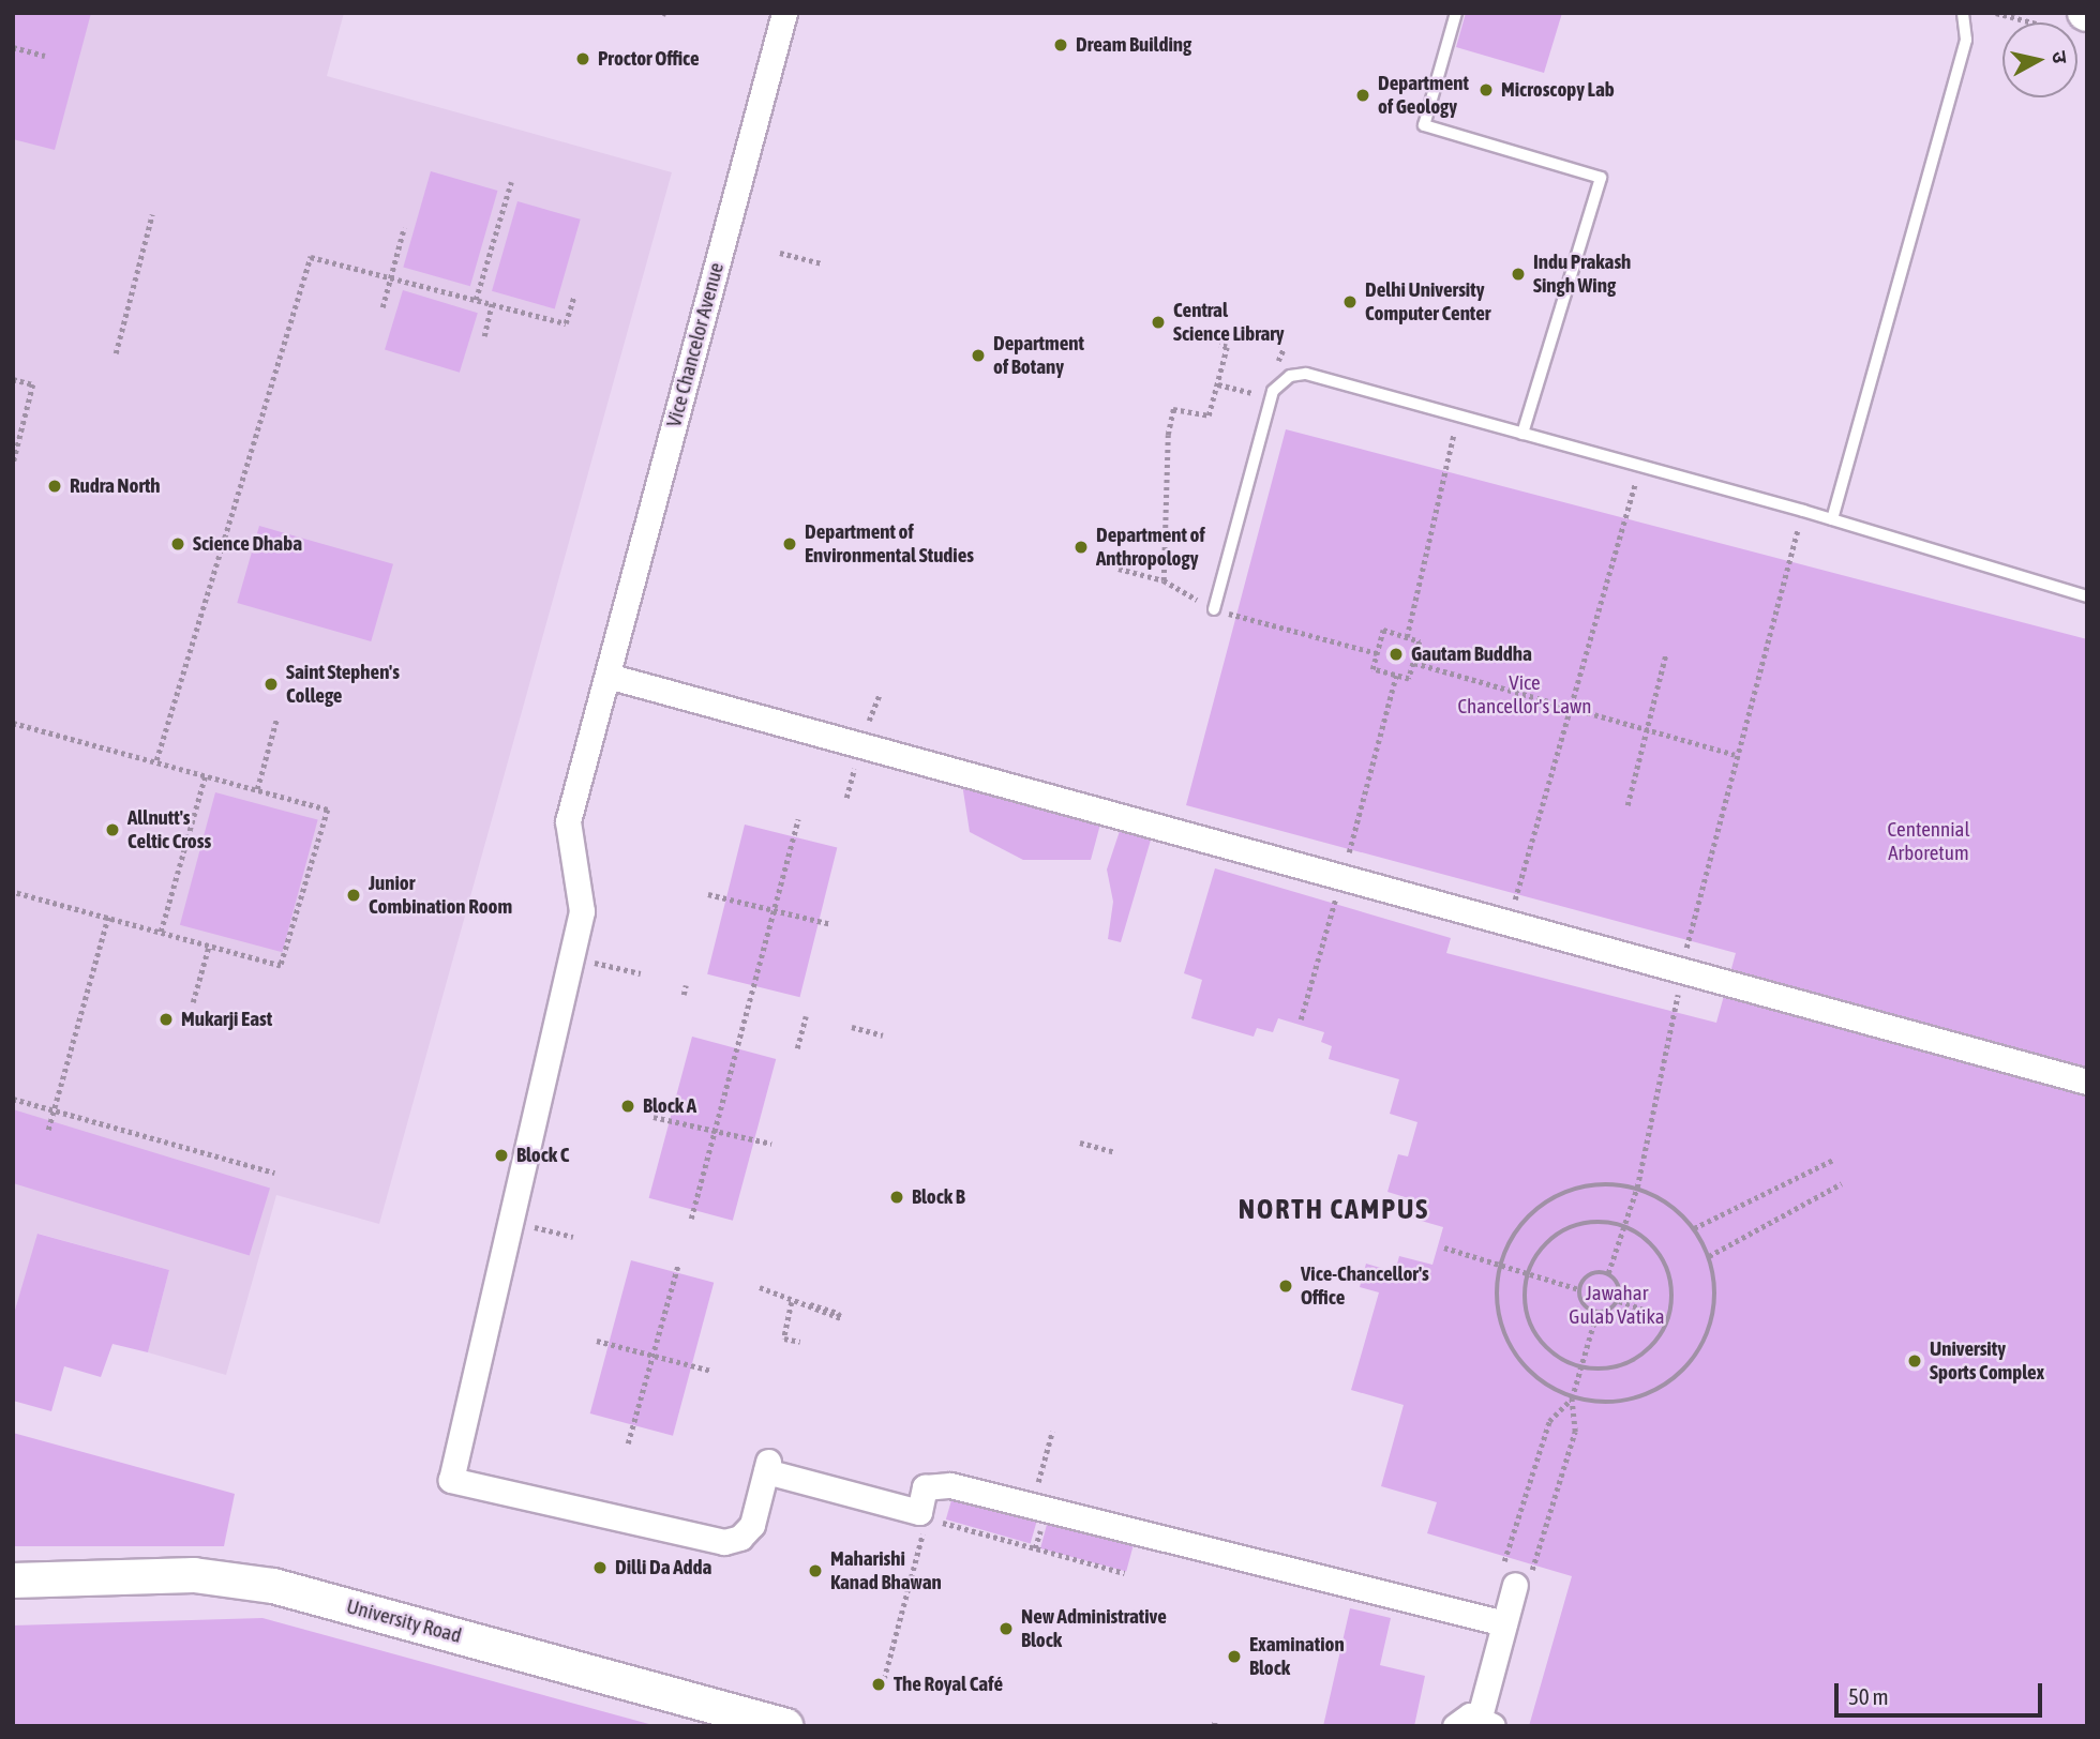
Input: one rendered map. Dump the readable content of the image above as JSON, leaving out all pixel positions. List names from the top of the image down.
{
  "streets": {
    "street": ["Vice Chancelor Avenue", "University Road"]
  },
  "districts": ["NORTH CAMPUS"],
  "parks": ["Vice Chancellor's Lawn", "Centennial Arboretum", "Jawahar Gulab Vatika"],
  "places": [
    "Dream Building",
    "Proctor Office",
    "Microscopy Lab",
    "Department of Geology",
    "Indu Prakash Singh Wing",
    "Delhi University Computer Center",
    "Central Science Library",
    "Department of Botany",
    "Rudra North",
    "Science Dhaba",
    "Department of Environmental Studies",
    "Department of Anthropology",
    "Gautam Buddha",
    "Saint Stephen's College",
    "Allnutt's Celtic Cross",
    "Junior Combination Room",
    "Mukarji East",
    "Block A",
    "Block C",
    "Block B",
    "Vice-Chancellor's Office",
    "University Sports Complex",
    "Dilli Da Adda",
    "Maharishi Kanad Bhawan",
    "New Administrative Block",
    "Examination Block",
    "The Royal Café"
  ],
  "scale_bar": "50 m",
  "north": "right"
}
